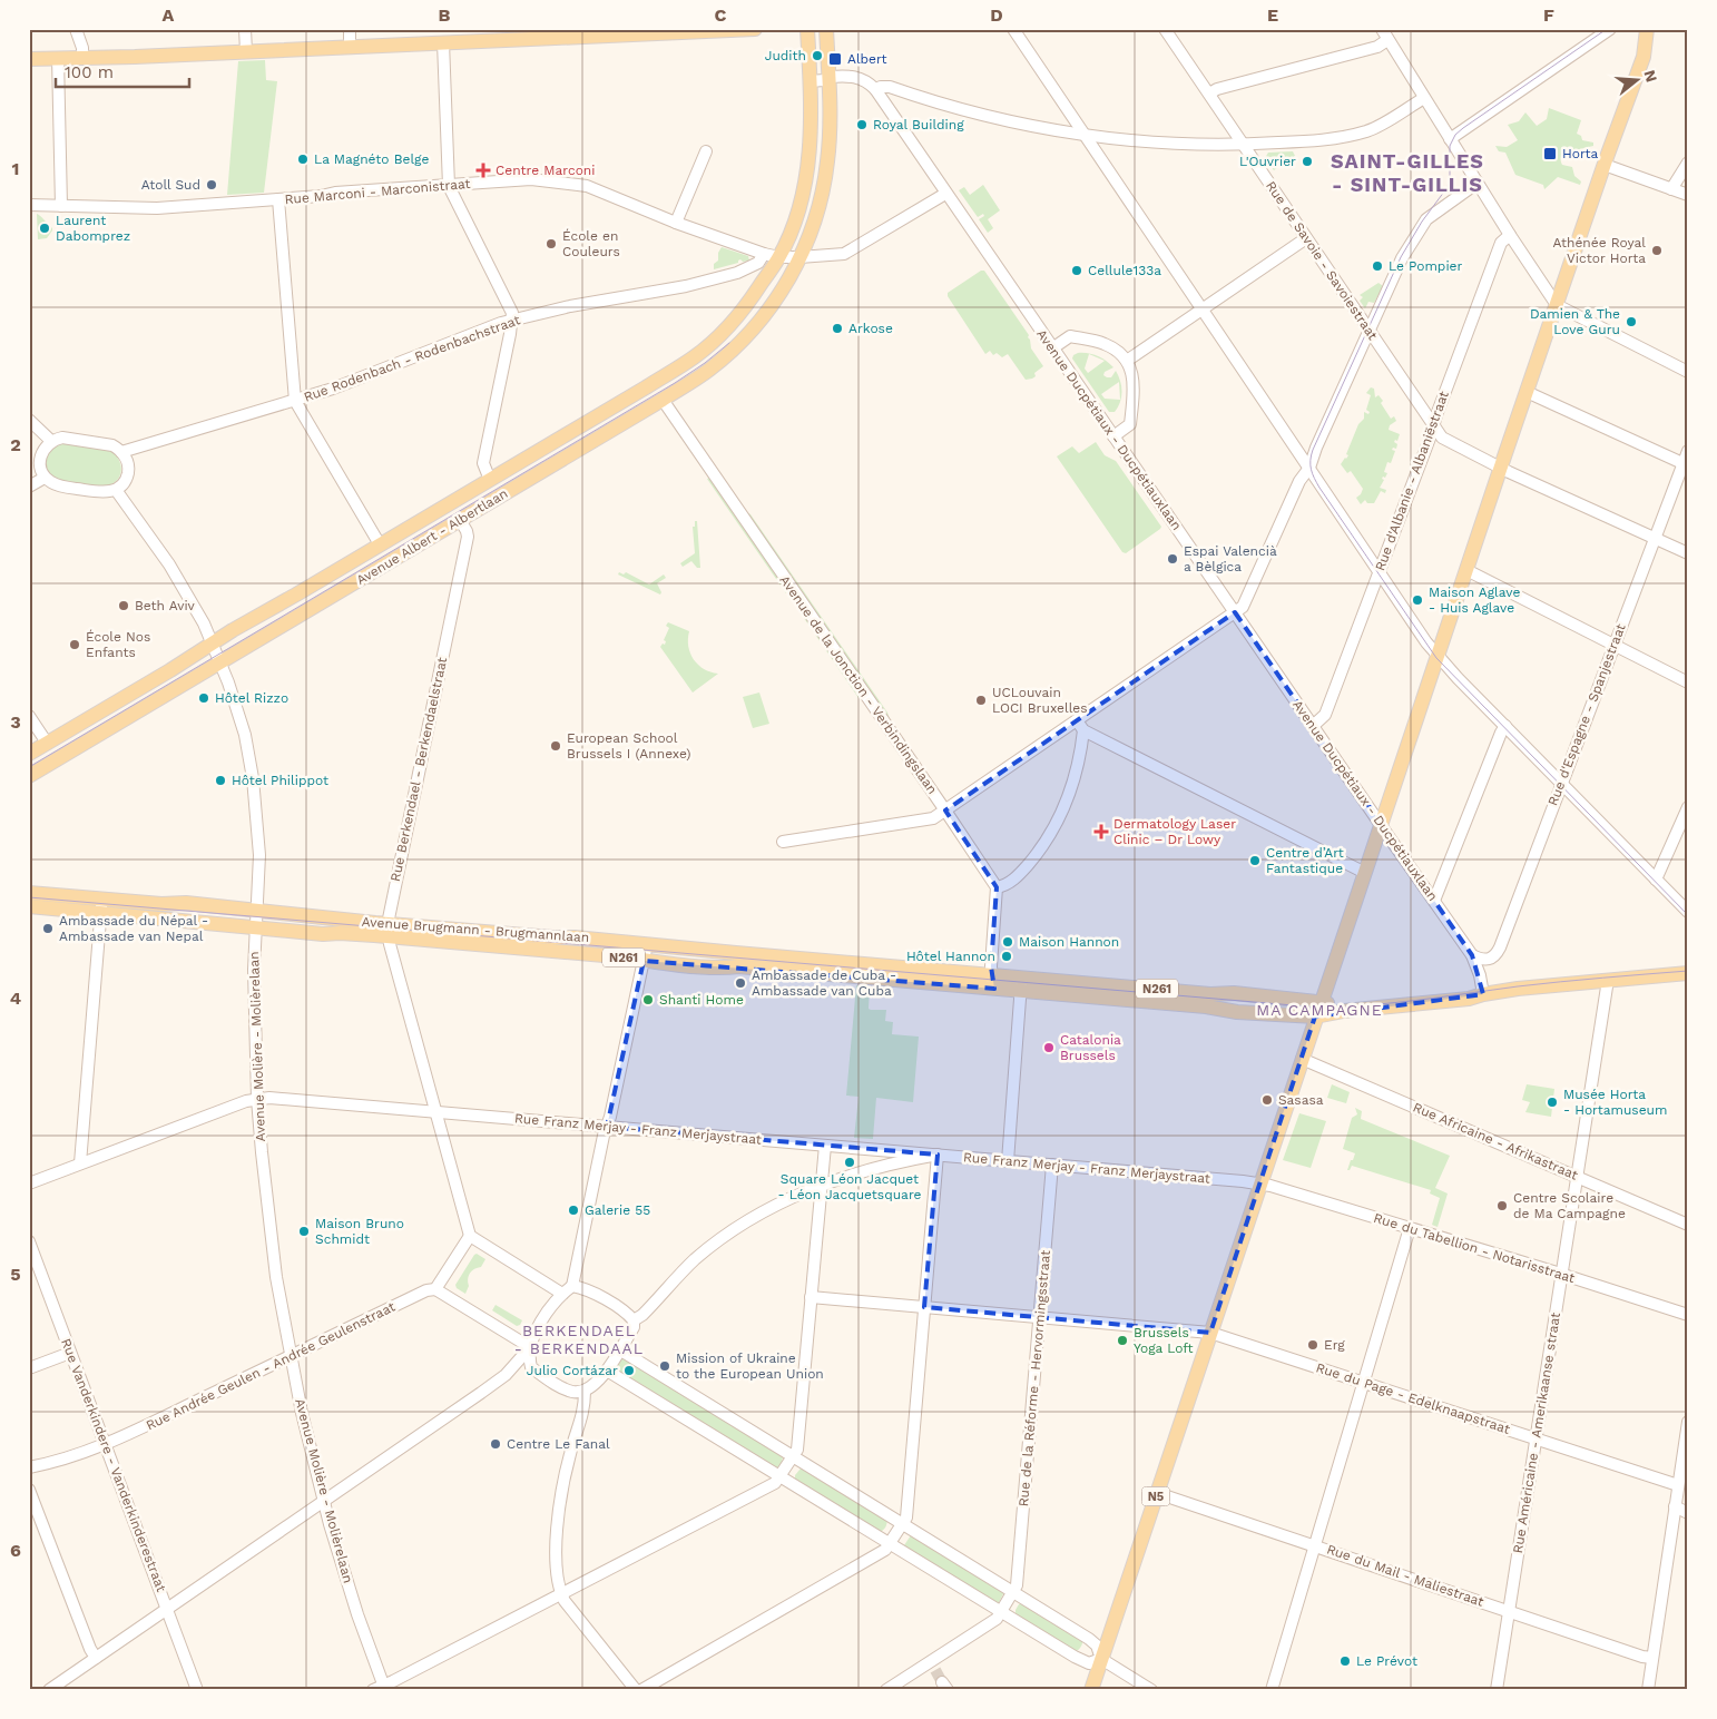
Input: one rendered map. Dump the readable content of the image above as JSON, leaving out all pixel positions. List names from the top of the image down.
{
  "streets": {
    "main road": [
      "Avenue Albert - Albertlaan",
      "Avenue Brugmann - Brugmannlaan",
      "N261",
      "N5"
    ],
    "street": [
      "Rue Marconi - Marconistraat",
      "Rue de Savoie - Savoiestraat",
      "Rue Rodenbach - Rodenbachstraat",
      "Avenue Ducpétiaux - Ducpétiauxlaan",
      "Rue d'Albanie - Albaniëstraat",
      "Avenue de la Jonction - Verbindingslaan",
      "Rue d'Espagne - Spanjestraat",
      "Rue Berkendael - Berkendaelstraat",
      "Avenue Molière - Molièrelaan",
      "Rue Franz Merjay - Franz Merjaystraat",
      "Rue Africaine - Afrikastraat",
      "Rue du Tabellion - Notarisstraat",
      "Rue Andrée Geulen - Andrée Geulenstraat",
      "Rue de la Réforme - Hervormingsstraat",
      "Rue du Page - Edelknaapstraat",
      "Rue Américaine - Amerikaanse straat",
      "Rue Vanderkindere - Vanderkinderestraat",
      "Rue du Mail - Maliestraat"
    ]
  },
  "crossings": [
    ["Rue Marconi - Marconistraat", "Rue Rodenbach - Rodenbachstraat"],
    ["Rue Marconi - Marconistraat", "Avenue Albert - Albertlaan"],
    ["Rue de Savoie - Savoiestraat", "Rue d'Albanie - Albaniëstraat"],
    ["Rue de Savoie - Savoiestraat", "Rue d'Espagne - Spanjestraat"],
    ["Rue de Savoie - Savoiestraat", "N5"],
    ["Rue Rodenbach - Rodenbachstraat", "Avenue Molière - Molièrelaan"],
    ["Avenue Ducpétiaux - Ducpétiauxlaan", "Rue d'Albanie - Albaniëstraat"],
    ["Avenue Ducpétiaux - Ducpétiauxlaan", "Rue d'Espagne - Spanjestraat"],
    ["Avenue Ducpétiaux - Ducpétiauxlaan", "N261"],
    ["Avenue Ducpétiaux - Ducpétiauxlaan", "N5"],
    ["Avenue Albert - Albertlaan", "Avenue de la Jonction - Verbindingslaan"],
    ["Avenue Albert - Albertlaan", "Rue Berkendael - Berkendaelstraat"],
    ["Avenue Albert - Albertlaan", "Avenue Molière - Molièrelaan"],
    ["Rue Berkendael - Berkendaelstraat", "Avenue Brugmann - Brugmannlaan"],
    ["Rue Berkendael - Berkendaelstraat", "Rue Franz Merjay - Franz Merjaystraat"],
    ["Avenue Brugmann - Brugmannlaan", "N261"],
    ["Avenue Brugmann - Brugmannlaan", "Avenue Molière - Molièrelaan"],
    ["Avenue Brugmann - Brugmannlaan", "N5"],
    ["N261", "Rue Américaine - Amerikaanse straat"],
    ["N261", "N5"],
    ["Avenue Molière - Molièrelaan", "Rue Franz Merjay - Franz Merjaystraat"],
    ["Avenue Molière - Molièrelaan", "Rue Andrée Geulen - Andrée Geulenstraat"],
    ["Rue Franz Merjay - Franz Merjaystraat", "Rue du Tabellion - Notarisstraat"],
    ["Rue Franz Merjay - Franz Merjaystraat", "Rue de la Réforme - Hervormingsstraat"],
    ["Rue Franz Merjay - Franz Merjaystraat", "N5"],
    ["Rue Africaine - Afrikastraat", "Rue Américaine - Amerikaanse straat"],
    ["Rue Africaine - Afrikastraat", "N5"],
    ["Rue du Tabellion - Notarisstraat", "Rue Américaine - Amerikaanse straat"],
    ["Rue du Tabellion - Notarisstraat", "N5"],
    ["Rue Andrée Geulen - Andrée Geulenstraat", "Rue Vanderkindere - Vanderkinderestraat"],
    ["Rue de la Réforme - Hervormingsstraat", "Rue du Page - Edelknaapstraat"],
    ["Rue du Page - Edelknaapstraat", "Rue Américaine - Amerikaanse straat"],
    ["Rue du Page - Edelknaapstraat", "N5"],
    ["Rue Américaine - Amerikaanse straat", "Rue du Mail - Maliestraat"],
    ["N5", "Rue du Mail - Maliestraat"]
  ],
  "districts": ["SAINT-GILLES - SINT-GILLIS", "MA CAMPAGNE", "BERKENDAEL - BERKENDAAL"],
  "places": {
    "other": [
      "Judith",
      "Royal Building",
      "La Magnéto Belge",
      "L'Ouvrier",
      "Atoll Sud",
      "Laurent Dabomprez",
      "École en Couleurs",
      "Athénée Royal Victor Horta",
      "Le Pompier",
      "Cellule133a",
      "Damien & The Love Guru",
      "Arkose",
      "Espai Valencià a Bèlgica",
      "Maison Aglave - Huis Aglave",
      "Beth Aviv",
      "École Nos Enfants",
      "Hôtel Rizzo",
      "UCLouvain LOCI Bruxelles",
      "European School Brussels I (Annexe)",
      "Hôtel Philippot",
      "Centre d’Art Fantastique",
      "Ambassade du Népal - Ambassade van Nepal",
      "Maison Hannon",
      "Hôtel Hannon",
      "Ambassade de Cuba - Ambassade van Cuba",
      "Shanti Home",
      "Catalonia Brussels",
      "Sasasa",
      "Musée Horta - Hortamuseum",
      "Square Léon Jacquet - Léon Jacquetsquare",
      "Centre Scolaire de Ma Campagne",
      "Galerie 55",
      "Maison Bruno Schmidt",
      "Brussels Yoga Loft",
      "Erg",
      "Mission of Ukraine to the European Union",
      "Julio Cortázar",
      "Centre Le Fanal",
      "Le Prévot"
    ],
    "transit": ["Albert", "Horta"],
    "health": ["Centre Marconi", "Dermatology Laser Clinic – Dr Lowy"]
  },
  "scale_bar": "100 m",
  "north": "right",
  "grid": {
    "columns": [
      "A",
      "B",
      "C",
      "D",
      "E",
      "F"
    ],
    "rows": [
      "1",
      "2",
      "3",
      "4",
      "5",
      "6"
    ]
  }
}
